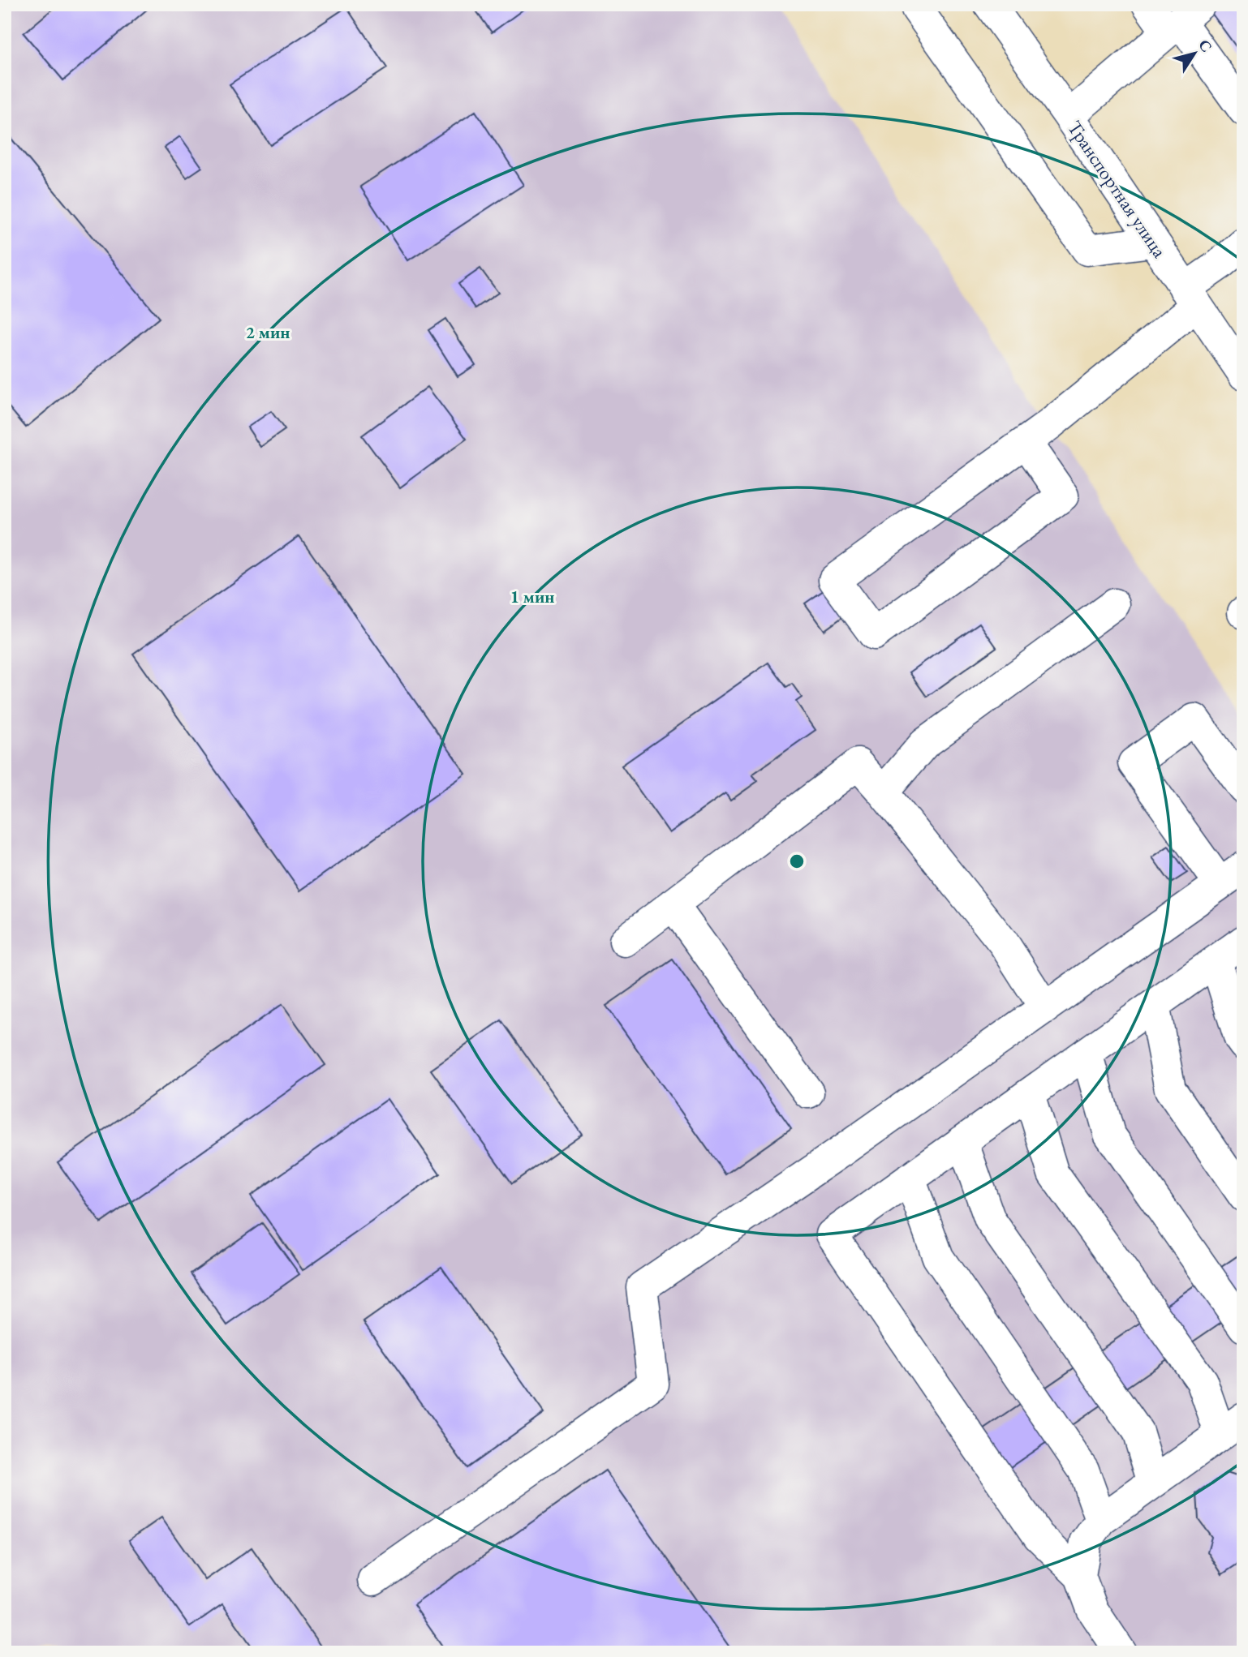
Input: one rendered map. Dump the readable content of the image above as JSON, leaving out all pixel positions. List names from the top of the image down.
{
  "streets": {
    "street": ["Транспортная улица"]
  },
  "north": "top right",
  "rings": ["2 мин", "1 мин"]
}
